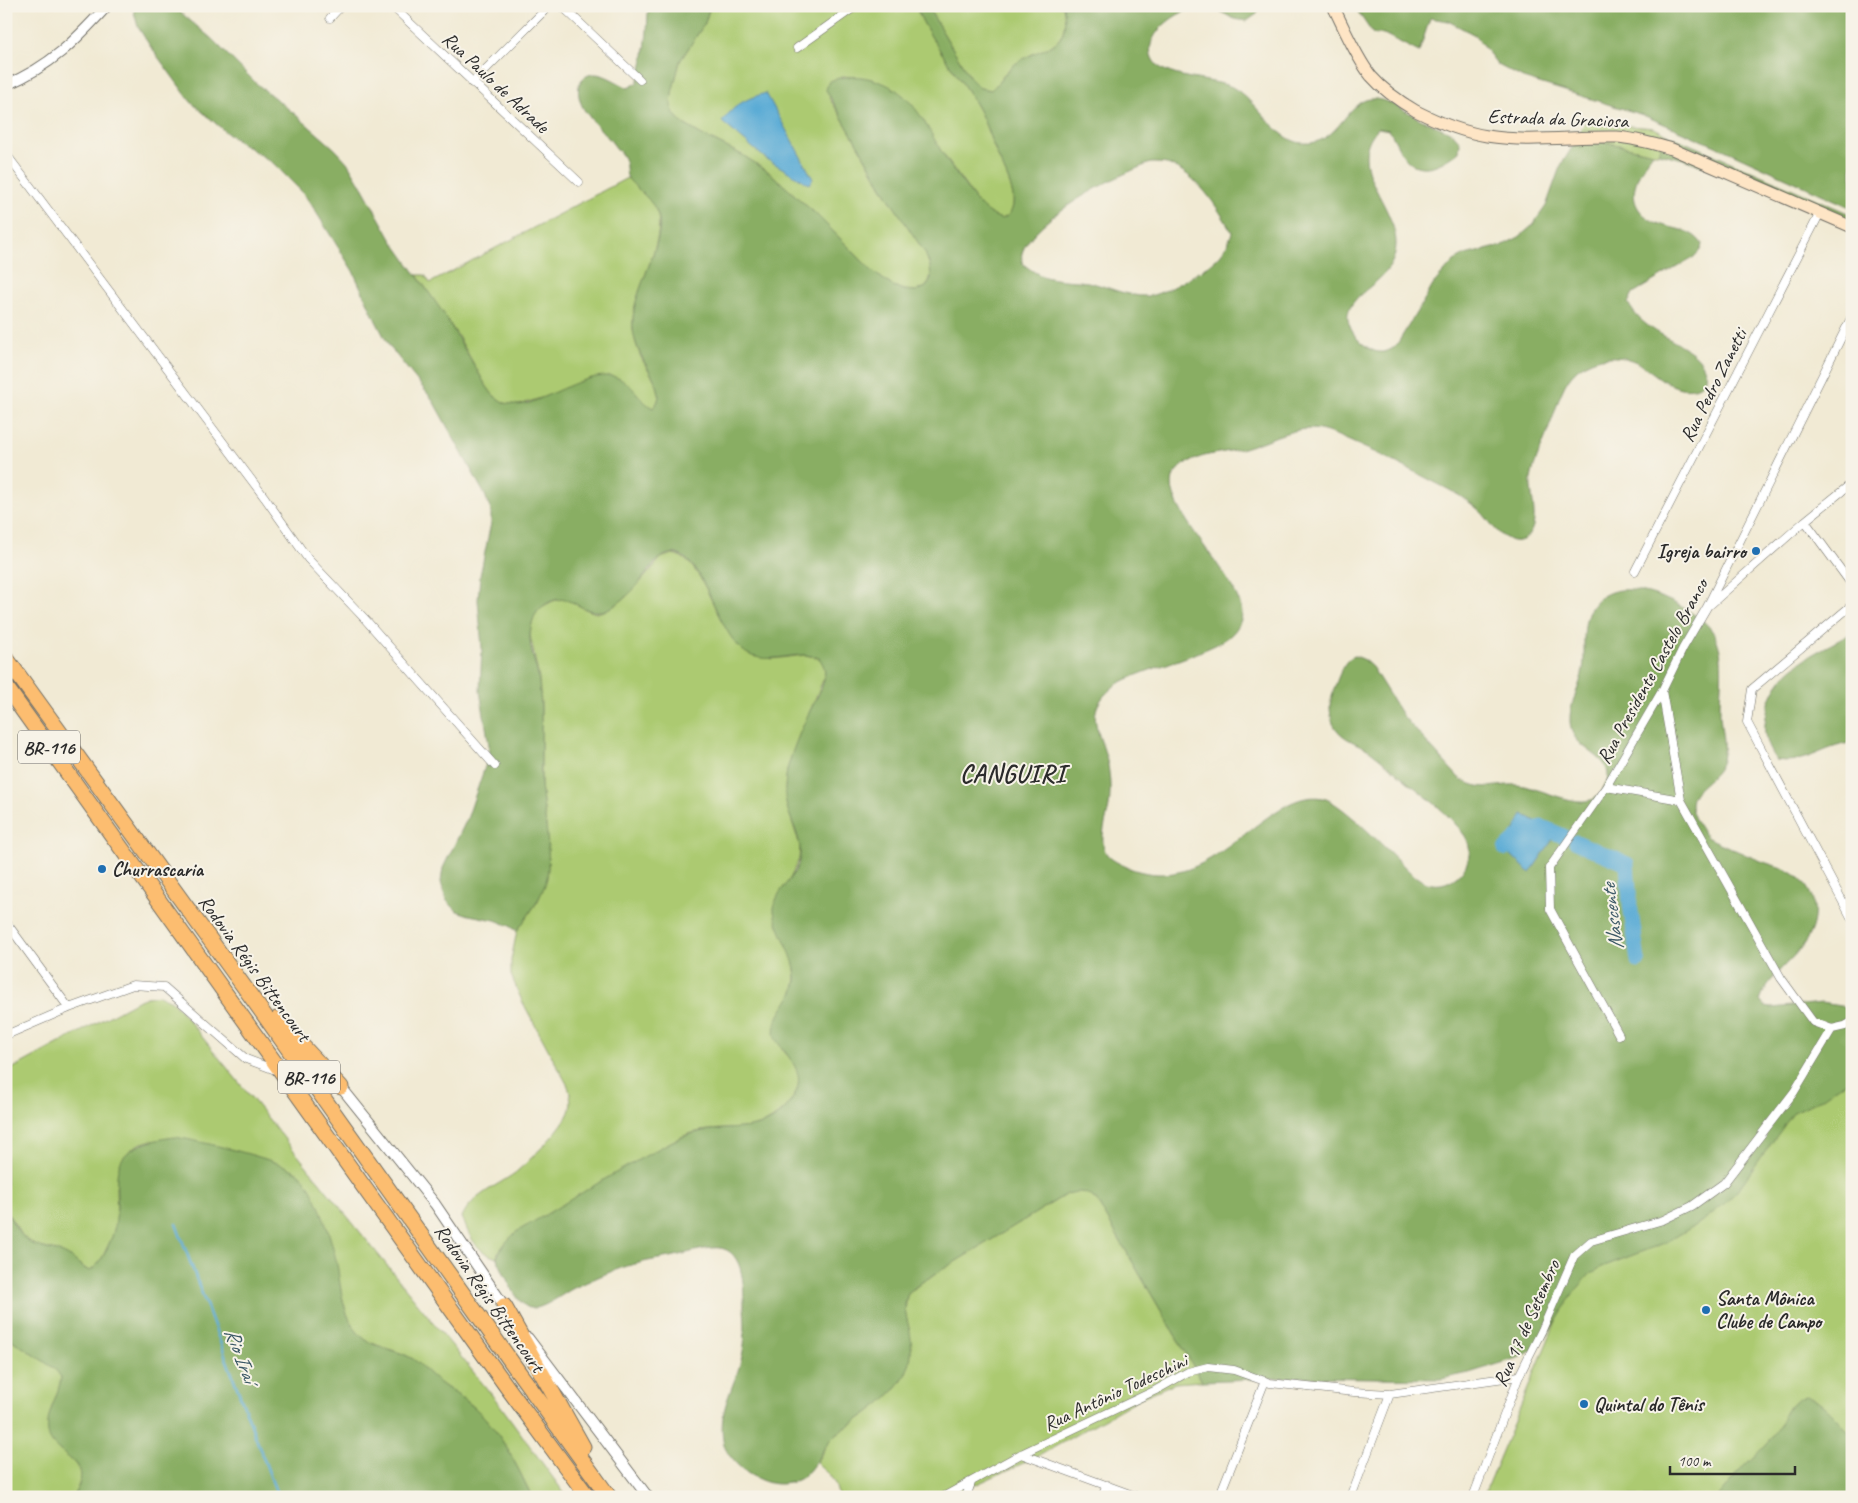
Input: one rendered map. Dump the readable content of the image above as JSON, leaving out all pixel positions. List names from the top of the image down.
{
  "streets": {
    "highway": ["BR-116", "Rodovia Régis Bittencourt"],
    "main road": ["Estrada da Graciosa"],
    "street": [
      "Rua Paulo de Adrade",
      "Rua Pedro Zanetti",
      "Rua Presidente Castelo Branco",
      "Rua 17 de Setembro",
      "Rua Antônio Todeschini"
    ]
  },
  "crossings": [
    ["Estrada da Graciosa", "Rua Pedro Zanetti"],
    ["Rua 17 de Setembro", "Rua Antônio Todeschini"]
  ],
  "districts": ["CANGUIRI"],
  "water": ["Nascente", "Rio Iraí"],
  "places": [
    "Igreja bairro",
    "Churrascaria",
    "Santa Mônica Clube de Campo",
    "Quintal do Tênis"
  ],
  "scale_bar": "100 m"
}
